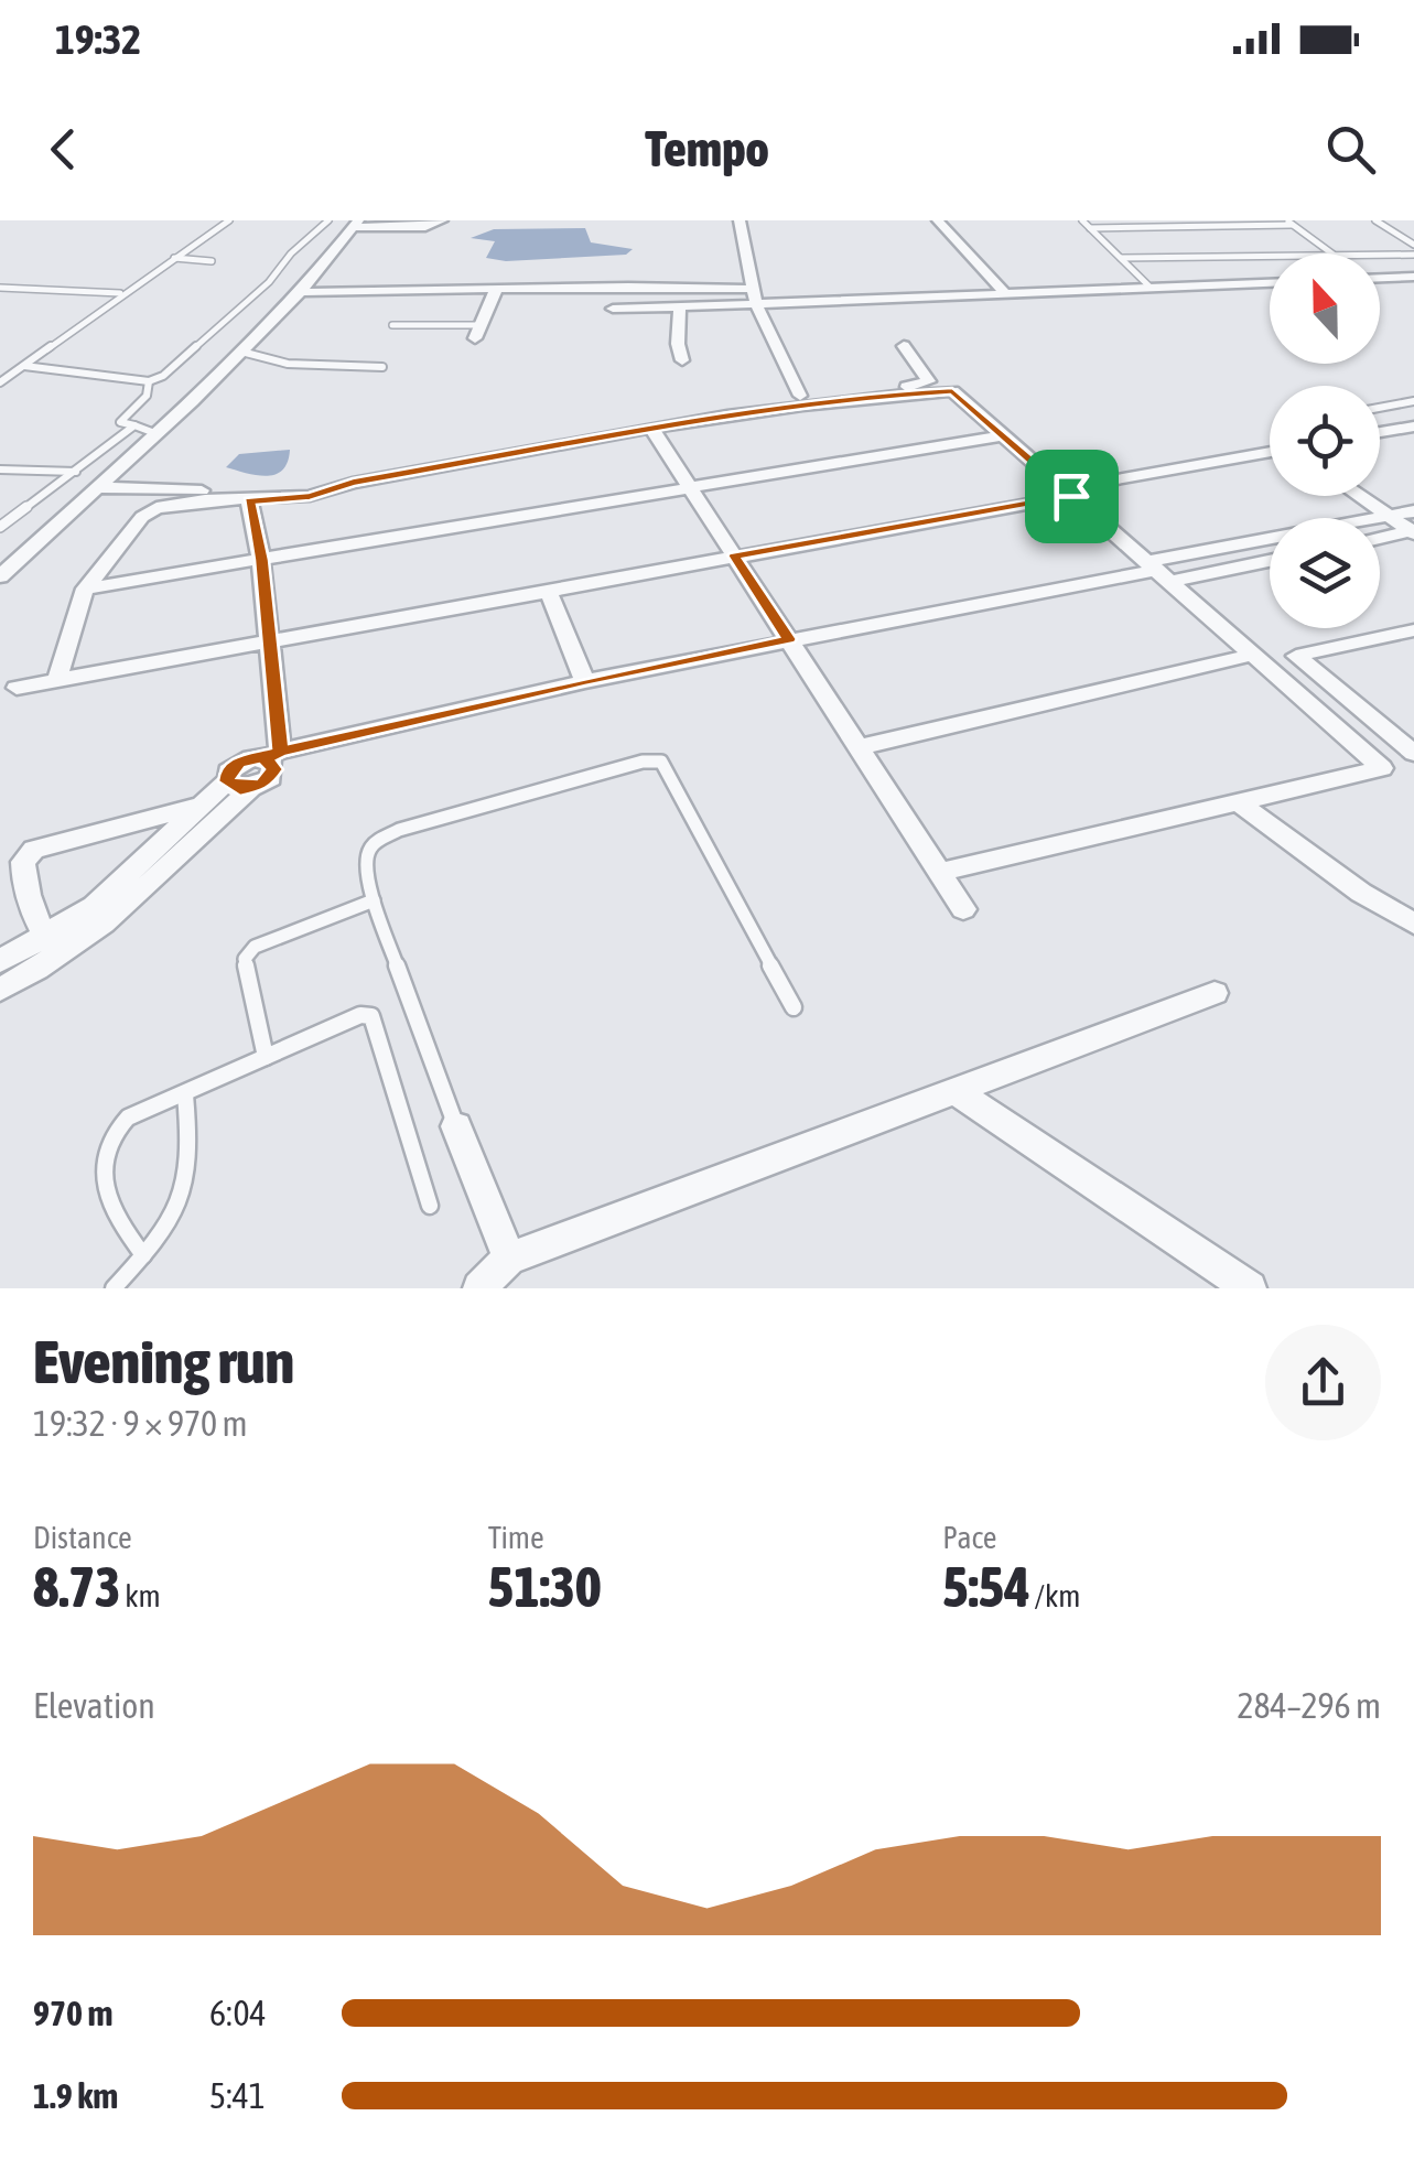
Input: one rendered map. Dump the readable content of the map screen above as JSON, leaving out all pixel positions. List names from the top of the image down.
{
  "north": "top",
  "page": {
    "status": "19:32",
    "header": "Tempo",
    "heading": ["Evening run", "19:32 · 9 × 970 m"],
    "stats": [
      ["Distance", "8.73 km"],
      ["Time", "51:30"],
      ["Pace", "5:54 /km"]
    ],
    "chart": ["Elevation", "284–296 m"],
    "list": [
      {
        "name": "970 m",
        "note": "6:04"
      },
      {
        "name": "1.9 km",
        "note": "5:41"
      }
    ]
  }
}
